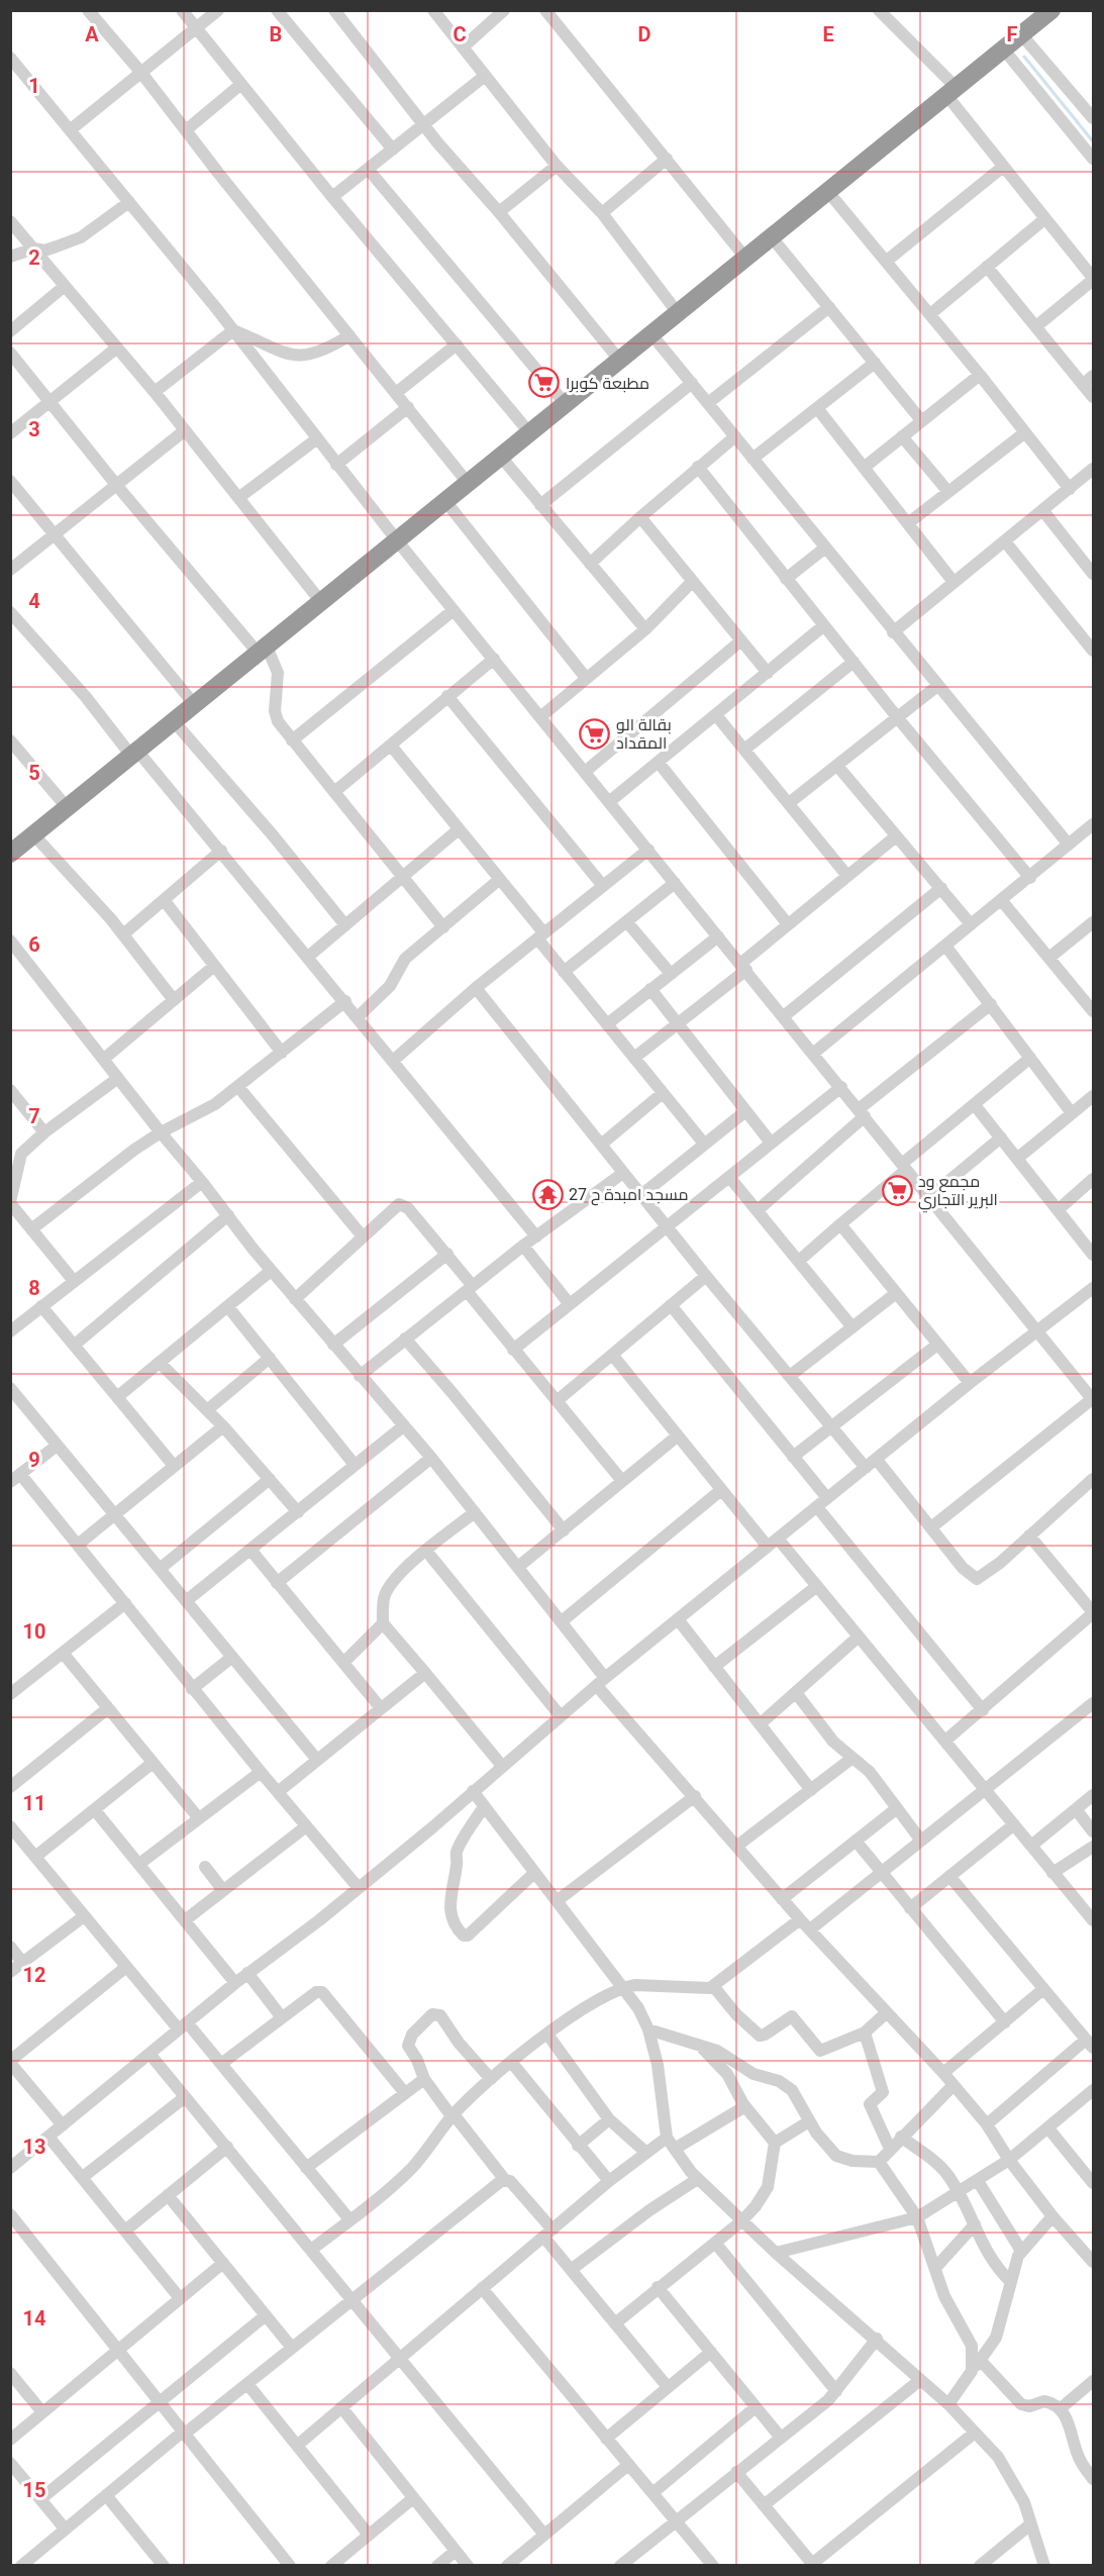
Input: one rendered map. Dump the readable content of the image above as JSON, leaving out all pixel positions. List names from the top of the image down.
{
  "places": {
    "supermarket": ["مطبعة كوبرا", "بقالة الو المقداد", "مجمع ود البرير التجاري"],
    "temple": ["مسجد امبدة ح 27"]
  },
  "grid": {
    "columns": [
      "A",
      "B",
      "C",
      "D",
      "E",
      "F"
    ],
    "rows": [
      "1",
      "2",
      "3",
      "4",
      "5",
      "6",
      "7",
      "8",
      "9",
      "10",
      "11",
      "12",
      "13",
      "14",
      "15"
    ]
  }
}
